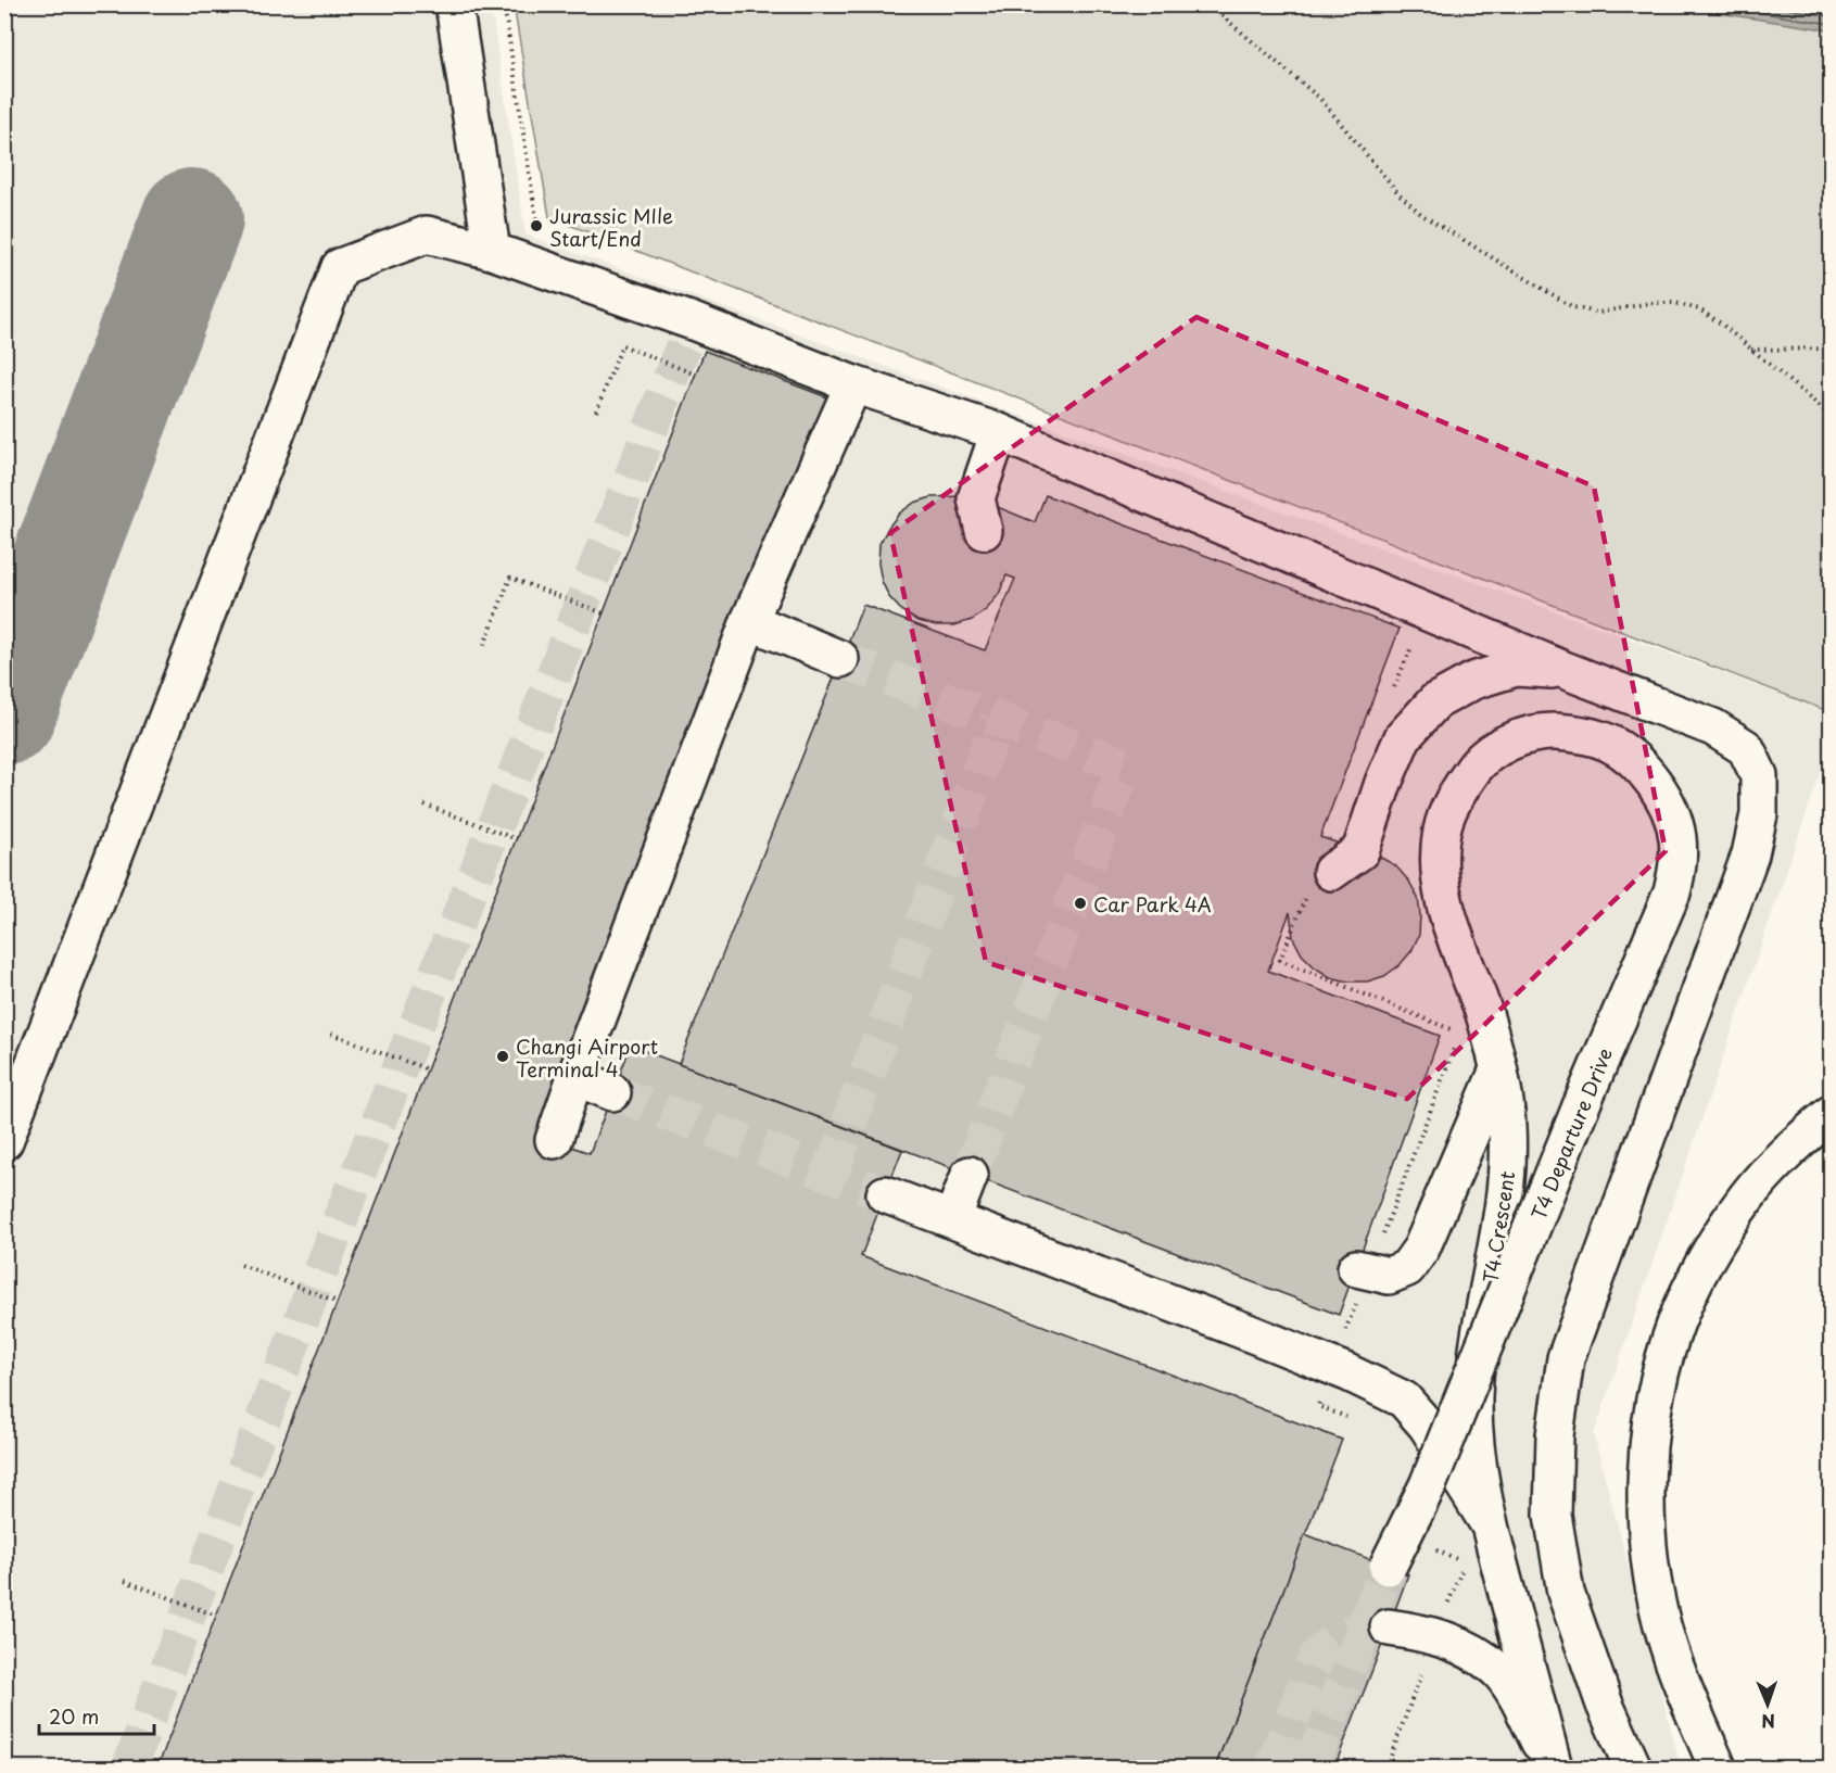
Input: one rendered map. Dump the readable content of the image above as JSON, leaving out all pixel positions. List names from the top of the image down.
{
  "streets": {
    "main road": ["T4 Departure Drive", "T4 Crescent"]
  },
  "crossings": [
    ["T4 Departure Drive", "T4 Crescent"]
  ],
  "places": ["Jurassic MIle Start/End", "Car Park 4A", "Changi Airport Terminal 4"],
  "scale_bar": "20 m",
  "north": "bottom"
}
